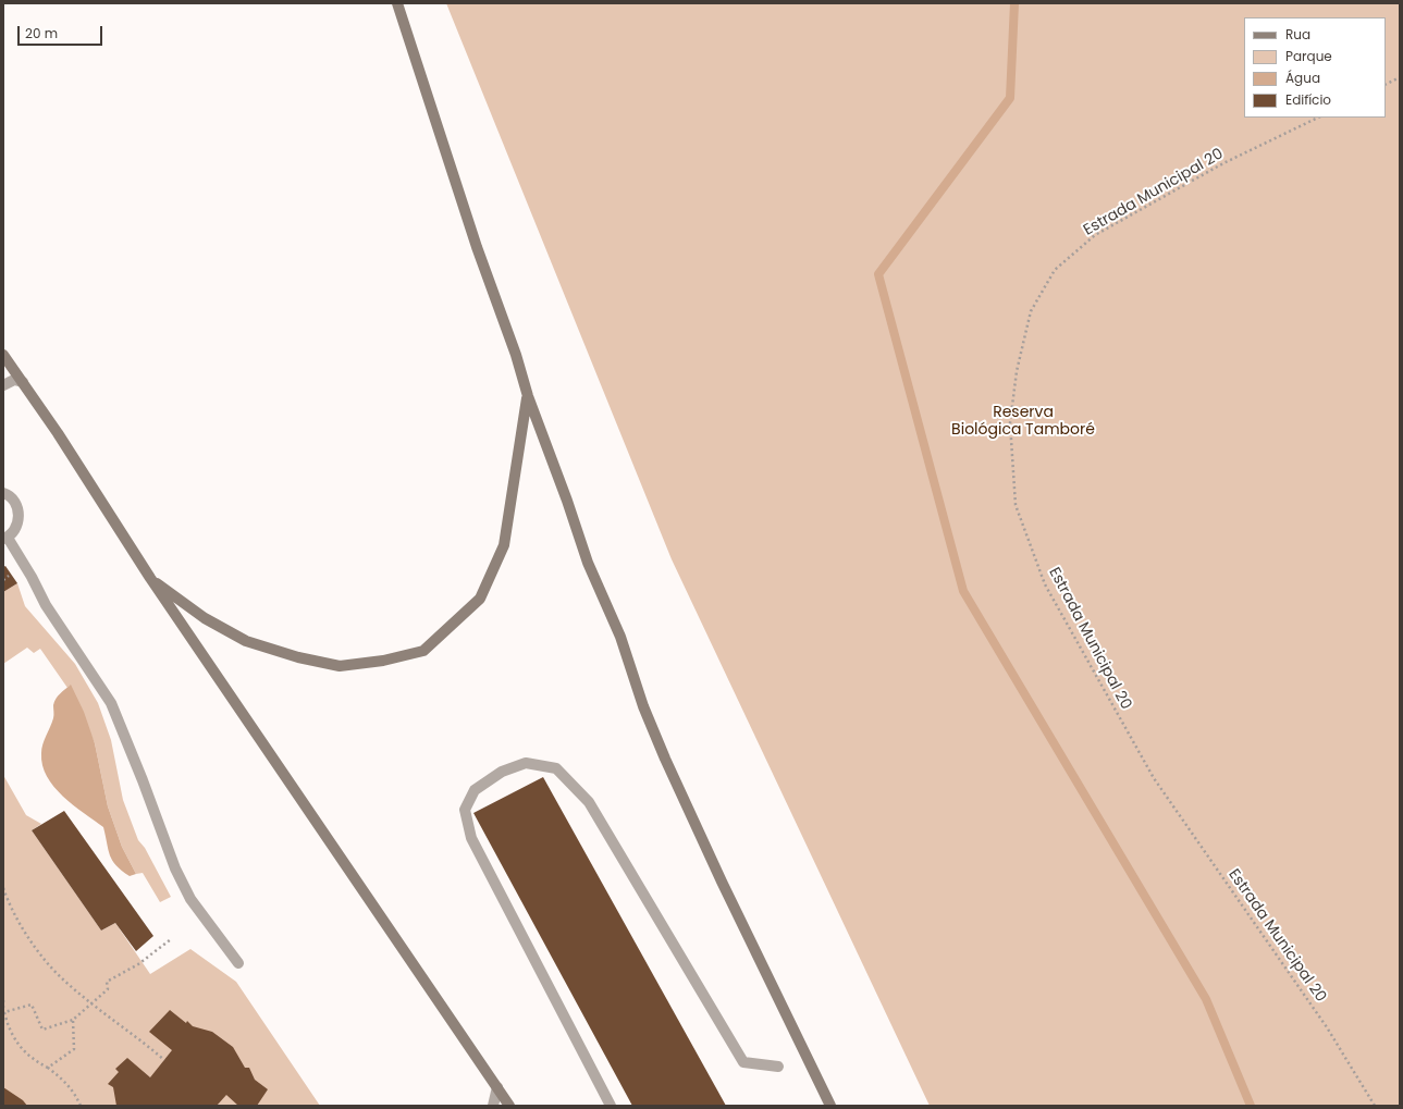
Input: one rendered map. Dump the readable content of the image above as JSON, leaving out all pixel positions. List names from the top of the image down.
{
  "streets": {
    "path": ["Estrada Municipal 20"]
  },
  "parks": ["Reserva Biológica Tamboré"],
  "legend": [
    "Rua",
    "Parque",
    "Água",
    "Edifício"
  ],
  "scale_bar": "20 m"
}
